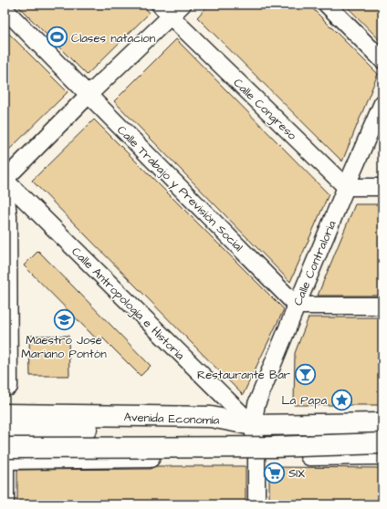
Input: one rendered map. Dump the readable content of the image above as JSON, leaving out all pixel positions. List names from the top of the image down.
{
  "streets": {
    "main road": ["Avenida Economía"],
    "street": [
      "Calle Congreso",
      "Calle Trabajo y Previsión Social",
      "Calle Contraloria",
      "Calle Antropología e Historia"
    ]
  },
  "crossings": [
    ["Calle Congreso", "Calle Contraloria"],
    ["Calle Trabajo y Previsión Social", "Calle Contraloria"],
    ["Calle Contraloria", "Calle Antropología e Historia"],
    ["Calle Contraloria", "Avenida Economía"],
    ["Calle Antropología e Historia", "Avenida Economía"]
  ],
  "places": {
    "sports": ["Clases natacion"],
    "school or university": ["Maestro José Mariano Pontón"],
    "bar": ["Restaurante Bar"],
    "place": ["La Papa"],
    "supermarket": ["SIX"]
  }
}
